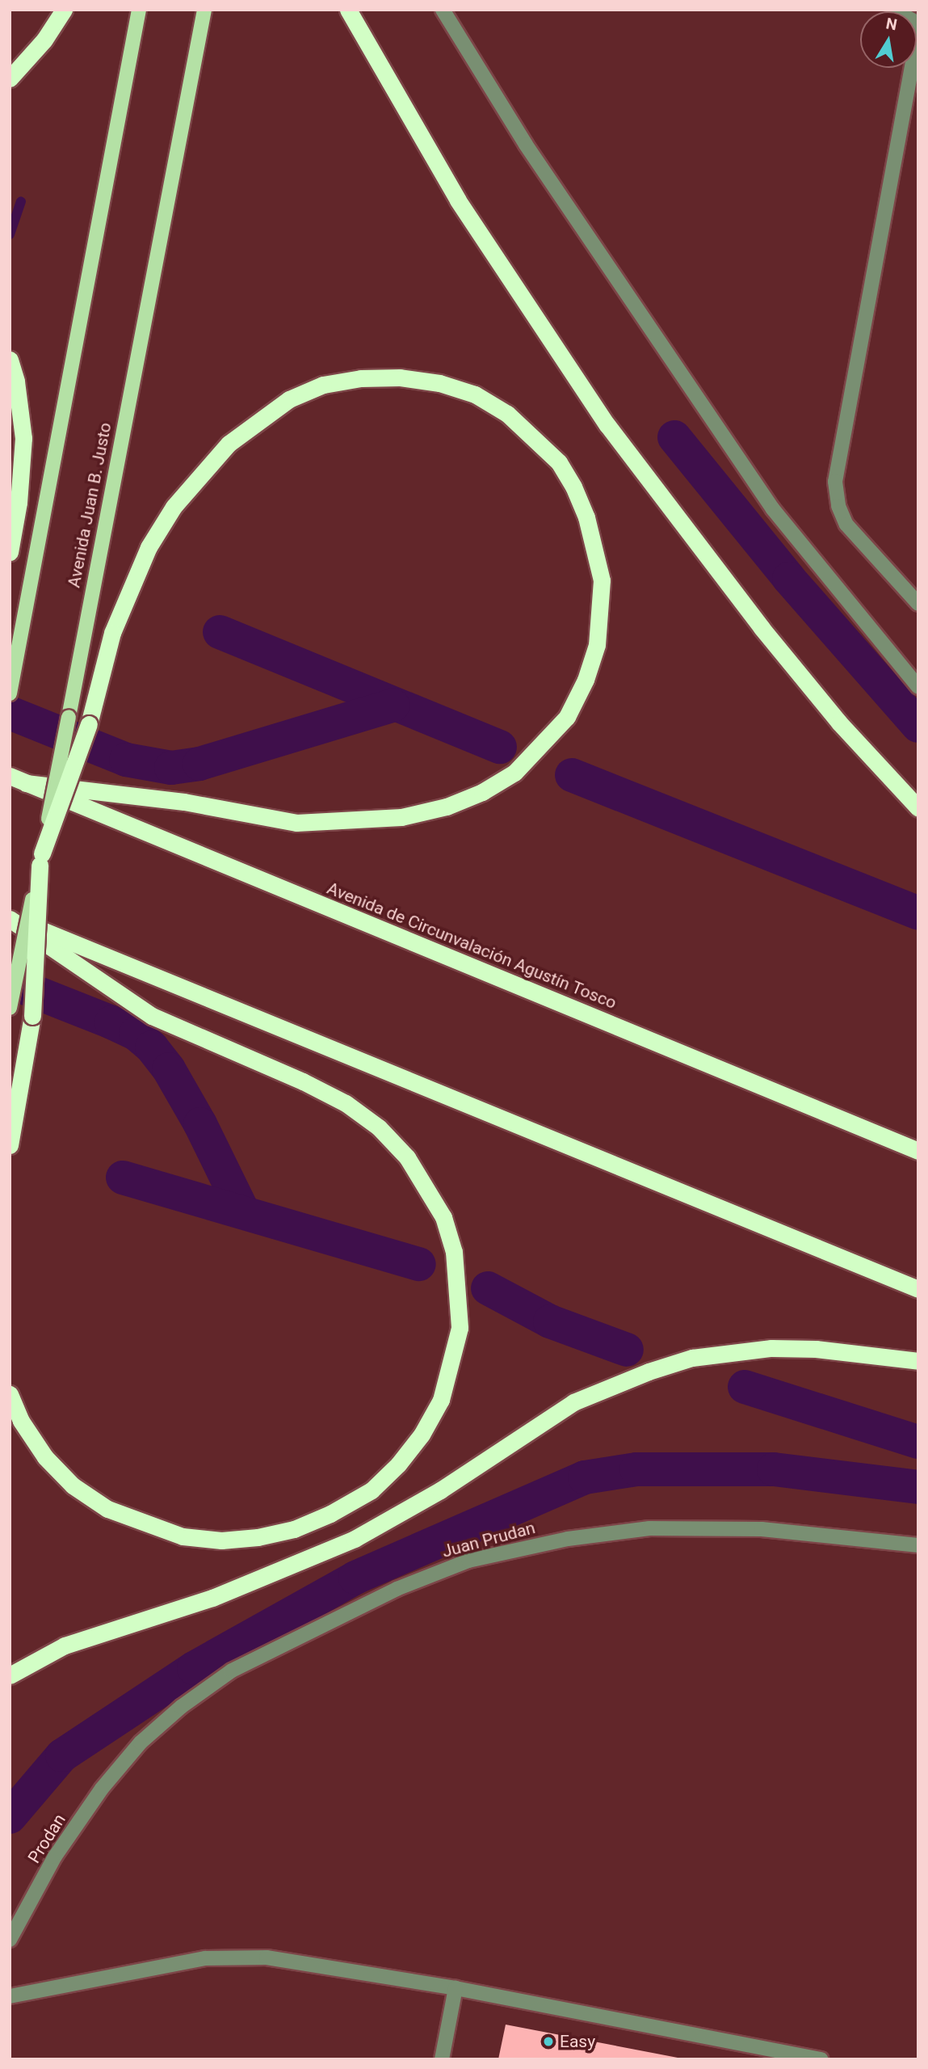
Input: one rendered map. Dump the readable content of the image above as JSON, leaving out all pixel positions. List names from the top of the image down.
{
  "streets": {
    "highway": ["Avenida de Circunvalación Agustín Tosco"],
    "main road": ["Avenida Juan B. Justo"],
    "street": ["Juan Prudan", "Prodan"]
  },
  "crossings": [
    ["Juan Prudan", "Prodan"]
  ],
  "places": ["Easy"],
  "north": "top"
}
